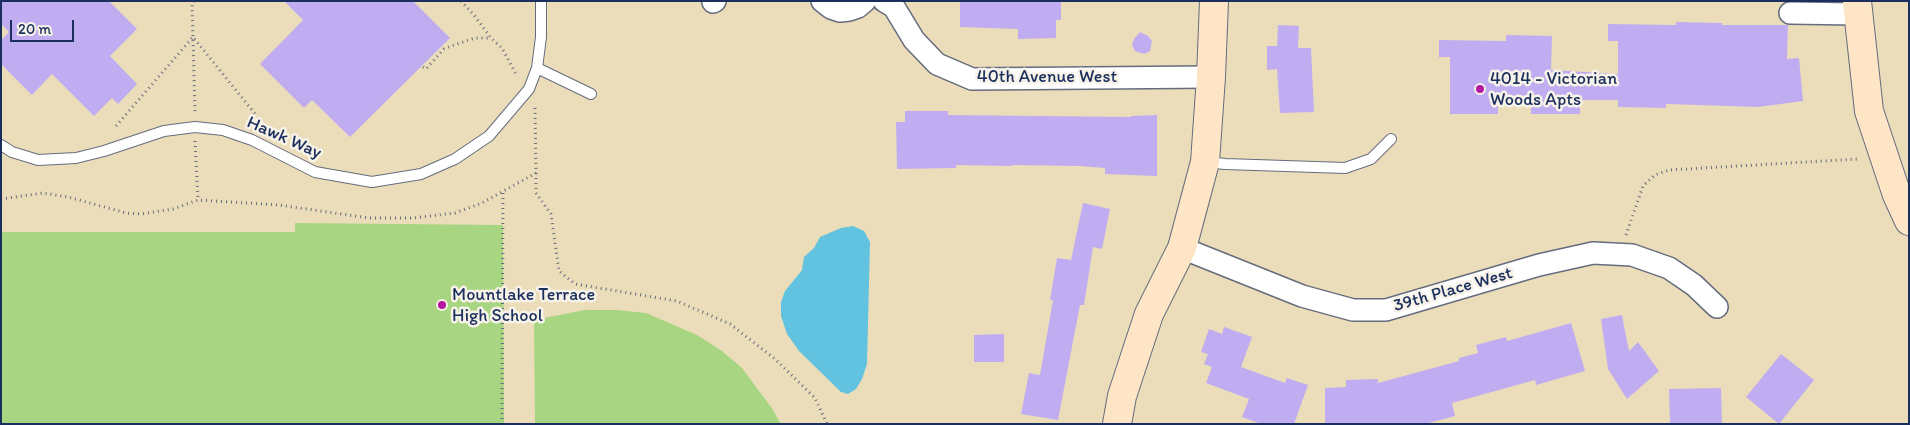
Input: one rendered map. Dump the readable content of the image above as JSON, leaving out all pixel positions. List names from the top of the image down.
{
  "streets": {
    "street": ["40th Avenue West", "39th Place West"],
    "lane": ["Hawk Way"]
  },
  "places": ["4014 - Victorian Woods Apts", "Mountlake Terrace High School"],
  "scale_bar": "20 m"
}
